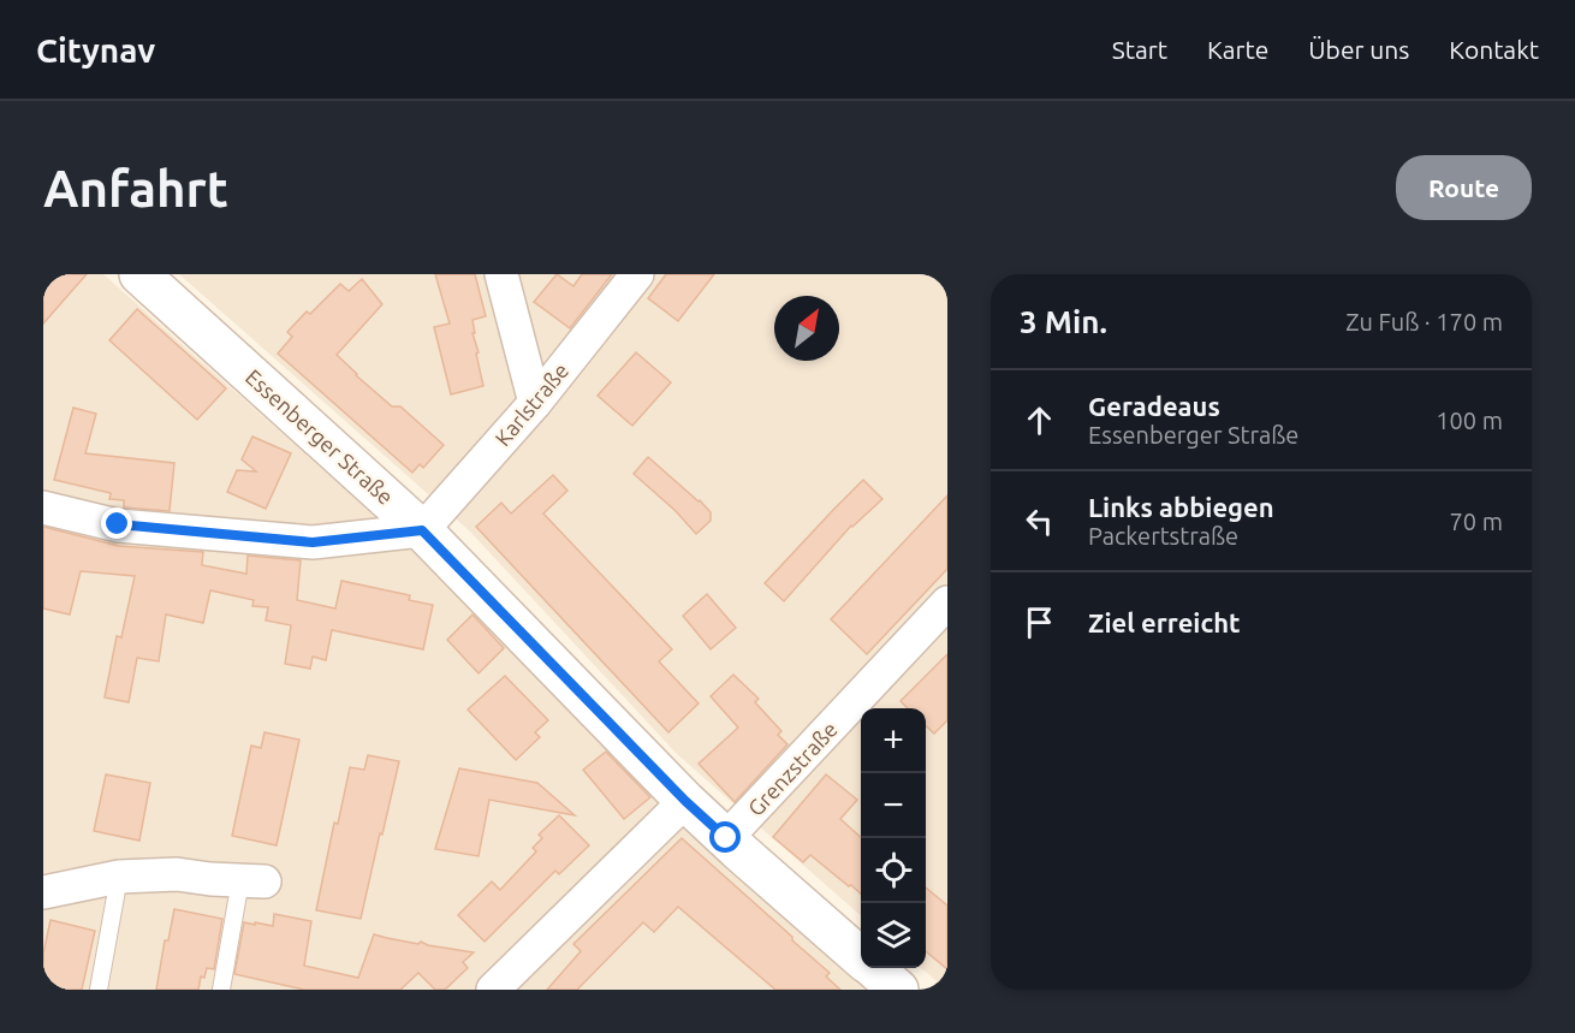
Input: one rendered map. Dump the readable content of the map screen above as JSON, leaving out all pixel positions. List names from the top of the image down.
{
  "streets": {
    "street": ["Karlstraße", "Essenberger Straße", "Grenzstraße"]
  },
  "crossings": [
    ["Karlstraße", "Essenberger Straße"],
    ["Essenberger Straße", "Grenzstraße"]
  ],
  "north": "top right",
  "page": {
    "header": "Citynav",
    "nav": [
      "Start",
      "Karte",
      "Über uns",
      "Kontakt"
    ],
    "buttons": "Route",
    "title": "Anfahrt",
    "heading": ["3 Min.", "Zu Fuß · 170 m"],
    "list": [
      ["Geradeaus", "Essenberger Straße", "100 m"],
      ["Links abbiegen", "Packertstraße", "70 m"],
      "Ziel erreicht"
    ],
    "map_buttons": ["+", "−"]
  }
}
